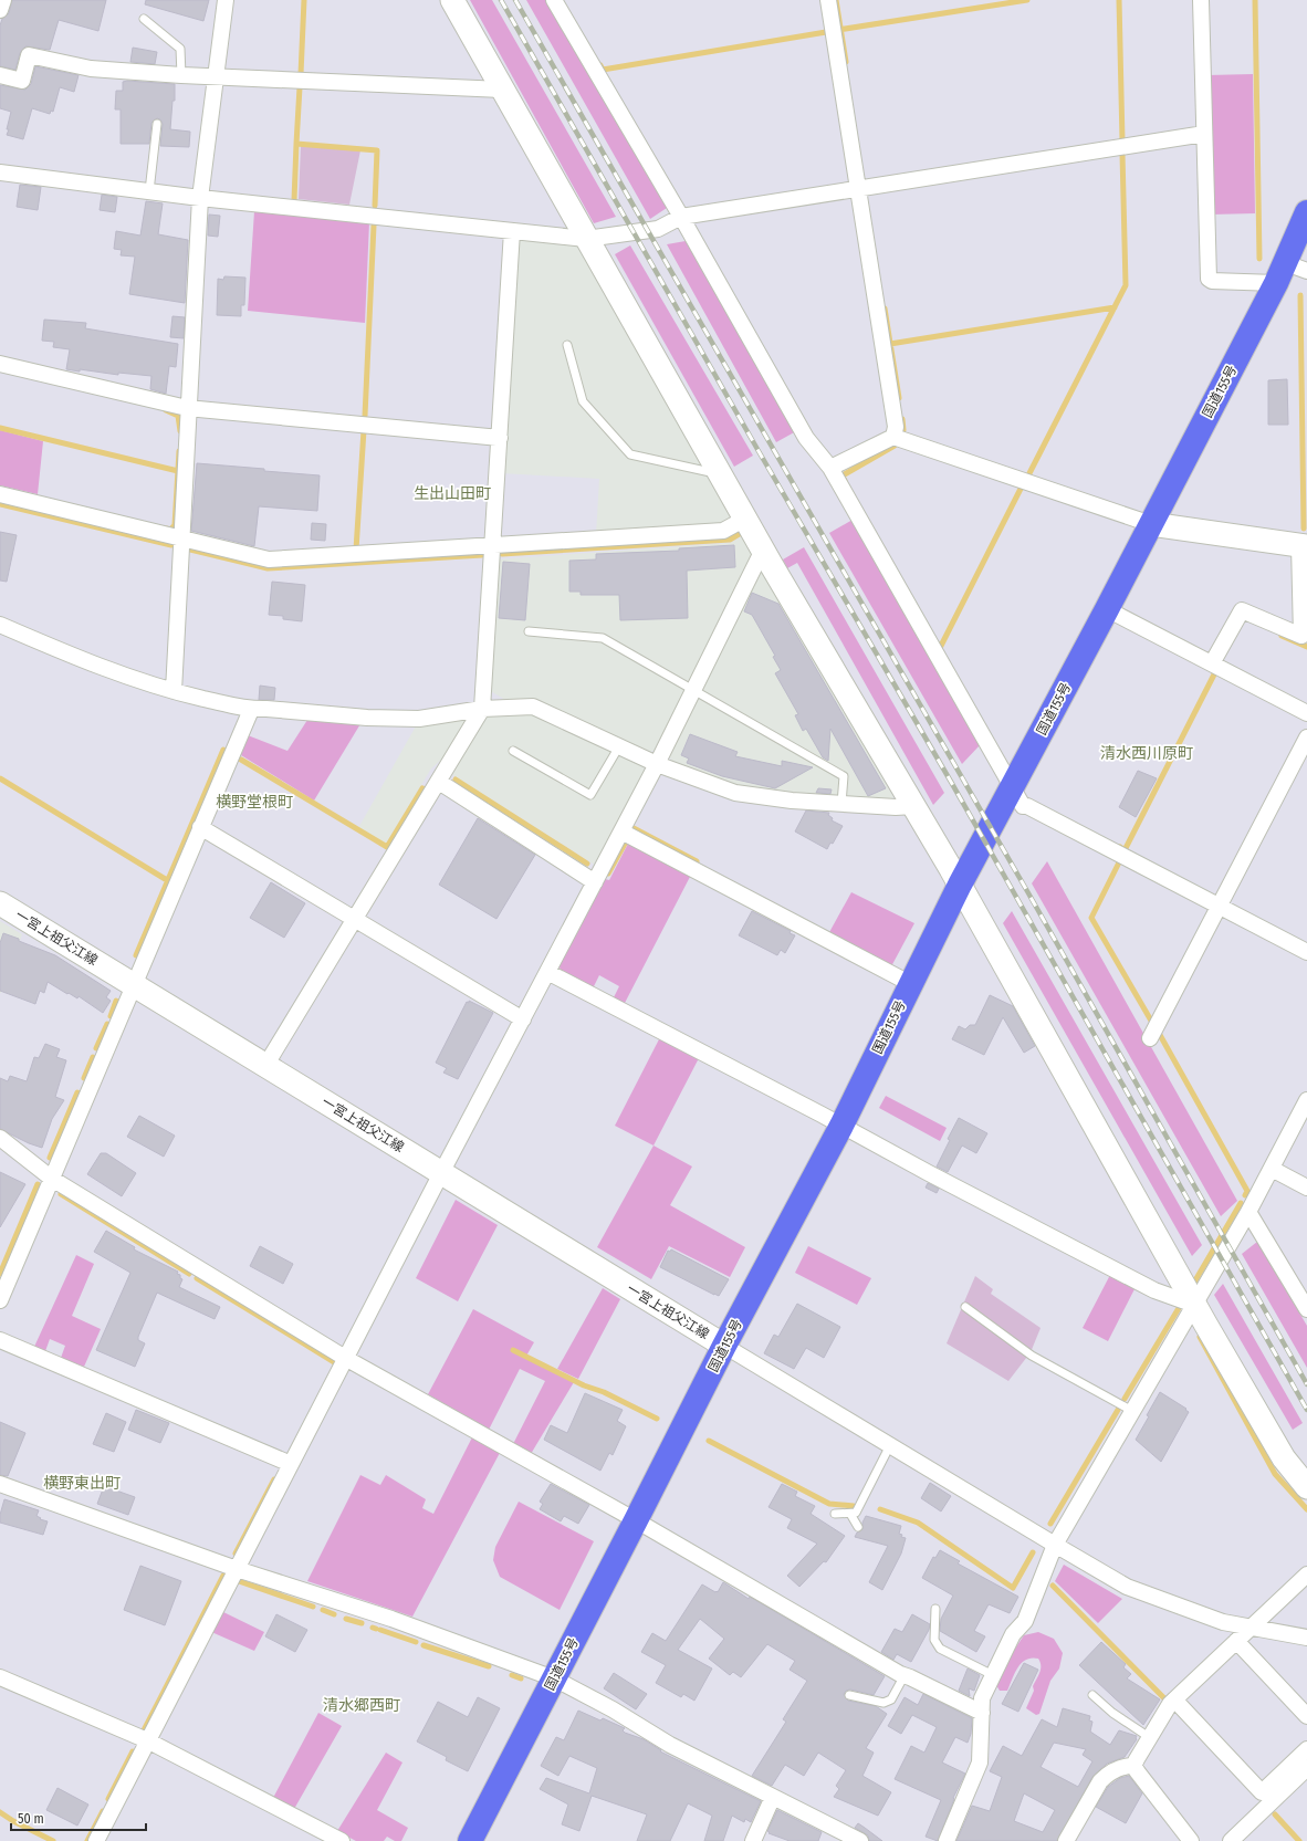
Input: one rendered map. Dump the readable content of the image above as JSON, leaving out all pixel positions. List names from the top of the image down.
{
  "streets": {
    "highway": ["国道155号"],
    "street": ["一宮上祖父江線"]
  },
  "crossings": [
    ["国道155号", "一宮上祖父江線"]
  ],
  "districts": [
    "生出山田町",
    "清水西川原町",
    "横野堂根町",
    "横野東出町",
    "清水郷西町"
  ],
  "scale_bar": "50 m"
}
